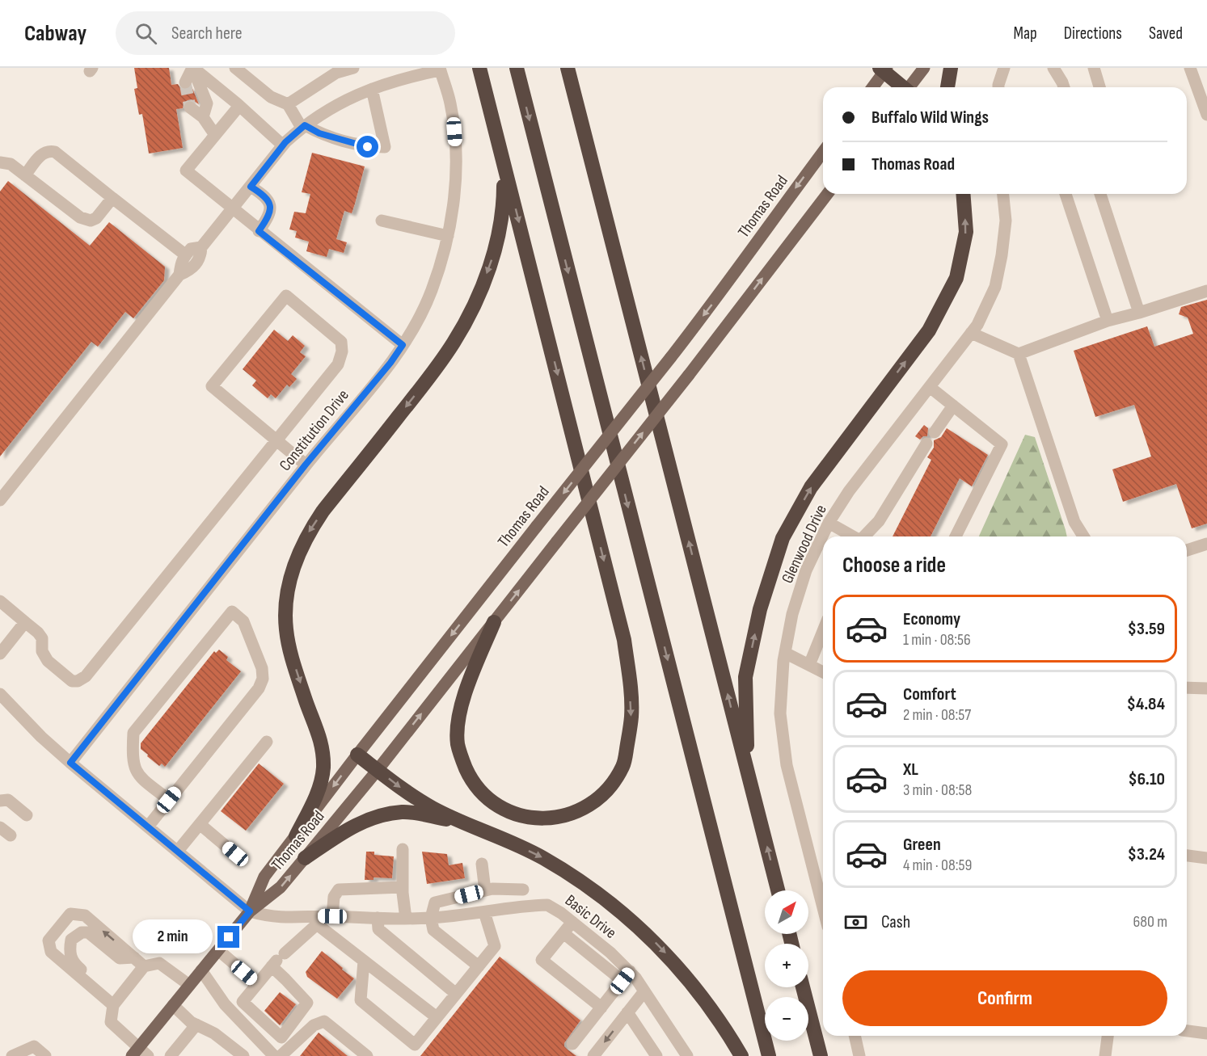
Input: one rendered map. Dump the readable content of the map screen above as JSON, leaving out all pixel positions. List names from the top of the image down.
{
  "streets": {
    "main road": ["Thomas Road"],
    "street": ["Constitution Drive", "Glenwood Drive", "Basic Drive"]
  },
  "crossings": [
    ["Thomas Road", "Basic Drive"]
  ],
  "north": "top right",
  "page": {
    "header": "Cabway",
    "search": "Search here",
    "nav": ["Map", "Directions", "Saved"],
    "banner": ["Buffalo Wild Wings", "Thomas Road"],
    "heading": "Choose a ride",
    "list": [
      {
        "name": "Economy",
        "note": "1 min · 08:56",
        "value": "$3.59"
      },
      {
        "name": "Comfort",
        "note": "2 min · 08:57",
        "value": "$4.84"
      },
      {
        "name": "XL",
        "note": "3 min · 08:58",
        "value": "$6.10"
      },
      {
        "name": "Green",
        "note": "4 min · 08:59",
        "value": "$3.24"
      }
    ],
    "map_buttons": ["+", "−"],
    "pay": ["Cash", "680 m"],
    "bubble": "2 min",
    "buttons": "Confirm"
  }
}
